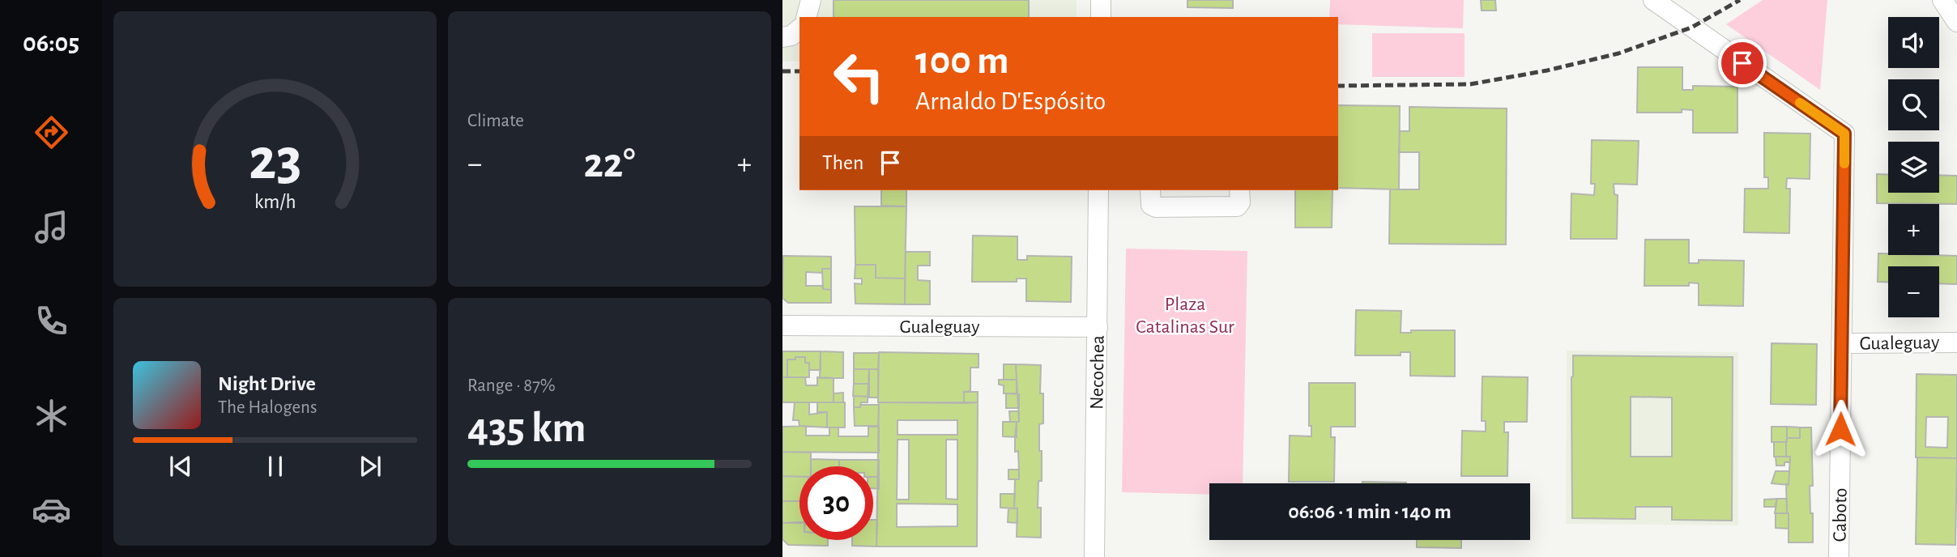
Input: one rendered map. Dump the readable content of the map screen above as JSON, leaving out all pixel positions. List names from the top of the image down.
{
  "streets": {
    "street": ["Gualeguay", "Necochea", "Caboto"]
  },
  "crossings": [
    ["Gualeguay", "Necochea"],
    ["Gualeguay", "Caboto"]
  ],
  "parks": ["Plaza Catalinas Sur"],
  "page": {
    "tabs": "06:05",
    "tile": [
      "Climate",
      ["Range · 87%", "435 km"]
    ],
    "map_buttons": ["+", "−"],
    "turn": ["100 m", "Arnaldo D'Espósito"],
    "then": "Then",
    "heat": ["−", "22°", "+"],
    "song": ["Night Drive", "The Halogens"],
    "limit": "30",
    "trip": "06:06 · 1 min · 140 m",
    "gauge": ["23", "km/h"]
  }
}
